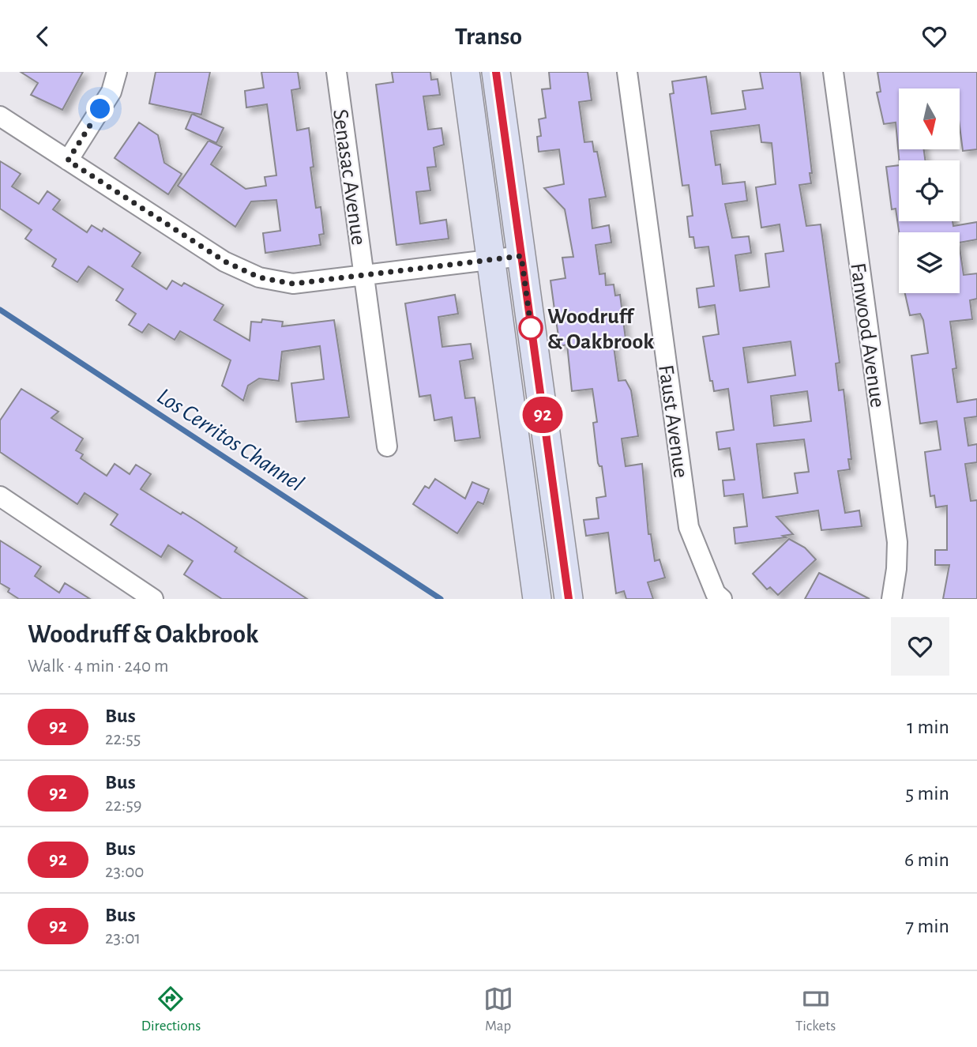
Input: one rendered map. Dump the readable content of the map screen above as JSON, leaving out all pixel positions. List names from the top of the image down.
{
  "streets": {
    "street": ["Senasac Avenue", "Fanwood Avenue", "Faust Avenue"]
  },
  "water": ["Los Cerritos Channel"],
  "places": ["Woodruff & Oakbrook"],
  "lines": ["bus line 92"],
  "north": "bottom",
  "page": {
    "header": "Transo",
    "on_map": "92",
    "heading": ["Woodruff & Oakbrook", "Walk · 4 min · 240 m"],
    "list": [
      {
        "mark": "92",
        "name": "Bus",
        "note": "22:55",
        "value": "1 min"
      },
      {
        "mark": "92",
        "name": "Bus",
        "note": "22:59",
        "value": "5 min"
      },
      {
        "mark": "92",
        "name": "Bus",
        "note": "23:00",
        "value": "6 min"
      },
      {
        "mark": "92",
        "name": "Bus",
        "note": "23:01",
        "value": "7 min"
      }
    ],
    "tabs": ["Directions", "Map", "Tickets"]
  }
}
